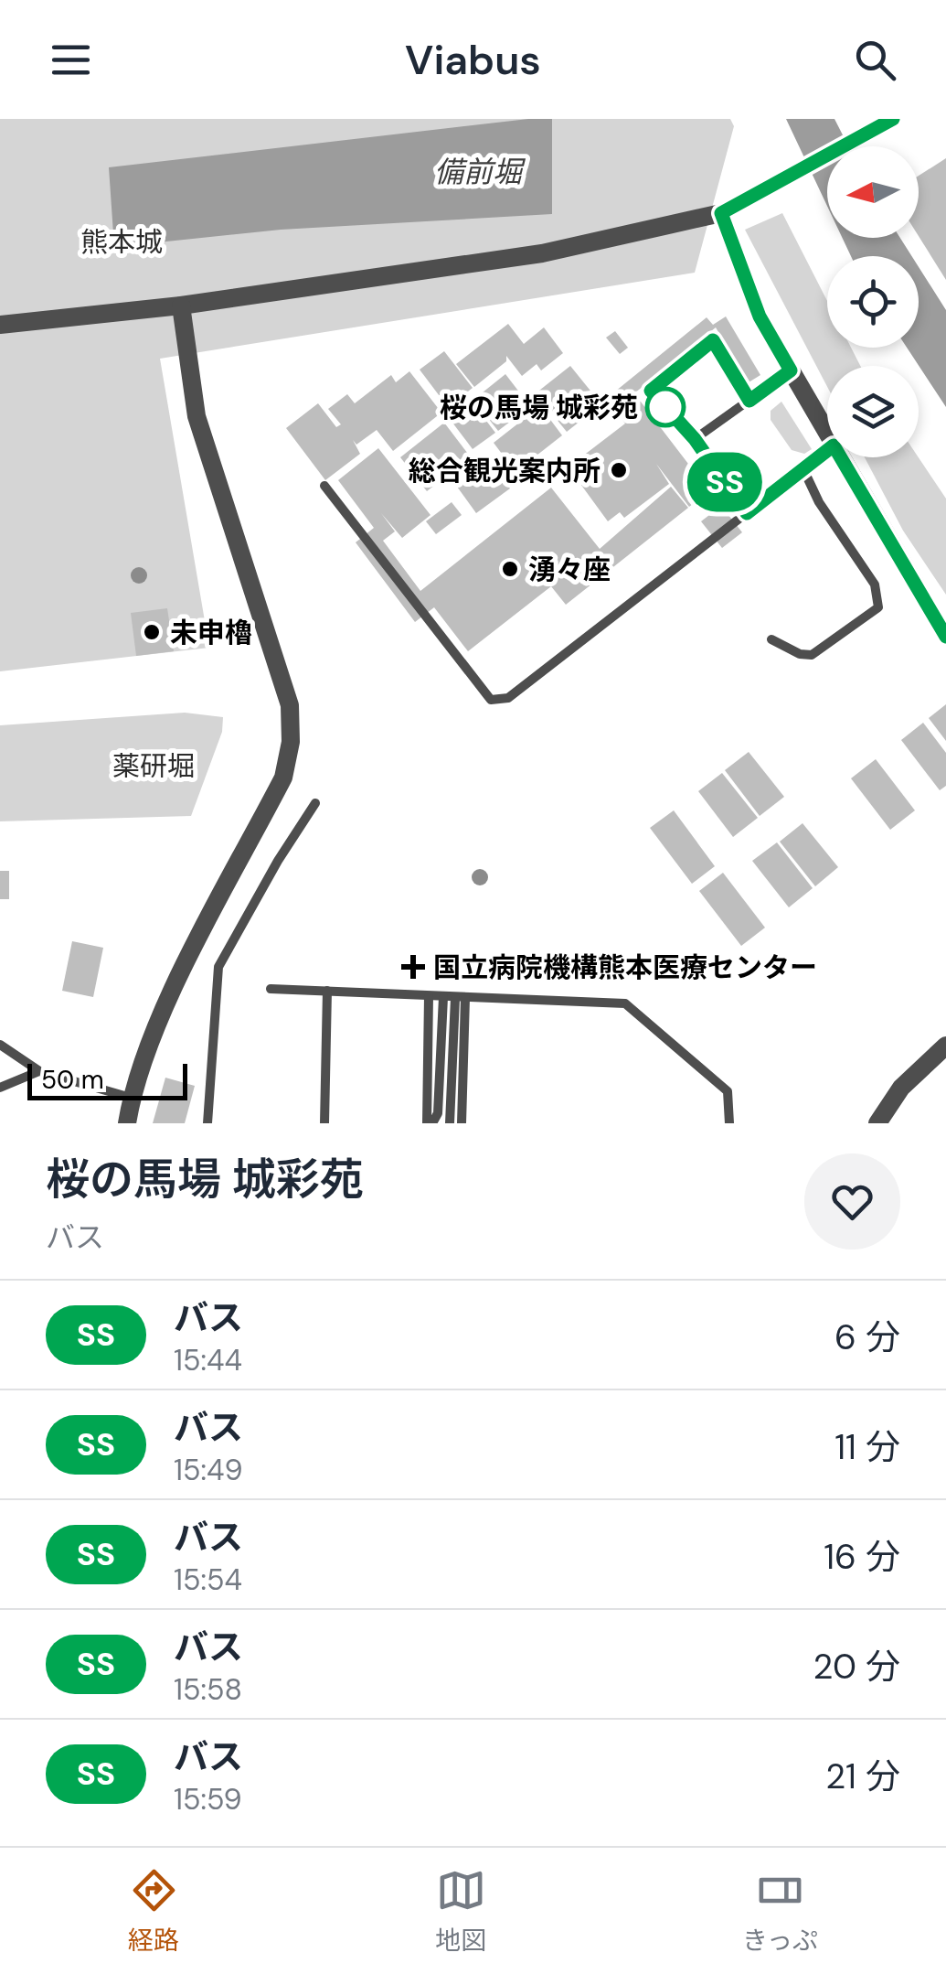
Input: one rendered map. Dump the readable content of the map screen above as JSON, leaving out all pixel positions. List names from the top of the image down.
{
  "water": ["備前堀"],
  "parks": ["熊本城", "薬研堀"],
  "places": {
    "other": [
      "桜の馬場 城彩苑",
      "総合観光案内所",
      "湧々座",
      "未申櫓"
    ],
    "health": ["国立病院機構熊本医療センター"]
  },
  "lines": ["bus line SS"],
  "scale_bar": "50 m",
  "north": "left",
  "page": {
    "header": "Viabus",
    "on_map": "SS",
    "scale": "50 m",
    "heading": ["桜の馬場 城彩苑", "バス"],
    "list": [
      {
        "mark": "SS",
        "name": "バス",
        "note": "15:44",
        "value": "6 分"
      },
      {
        "mark": "SS",
        "name": "バス",
        "note": "15:49",
        "value": "11 分"
      },
      {
        "mark": "SS",
        "name": "バス",
        "note": "15:54",
        "value": "16 分"
      },
      {
        "mark": "SS",
        "name": "バス",
        "note": "15:58",
        "value": "20 分"
      },
      {
        "mark": "SS",
        "name": "バス",
        "note": "15:59",
        "value": "21 分"
      }
    ],
    "tabs": ["経路", "地図", "きっぷ"]
  }
}
